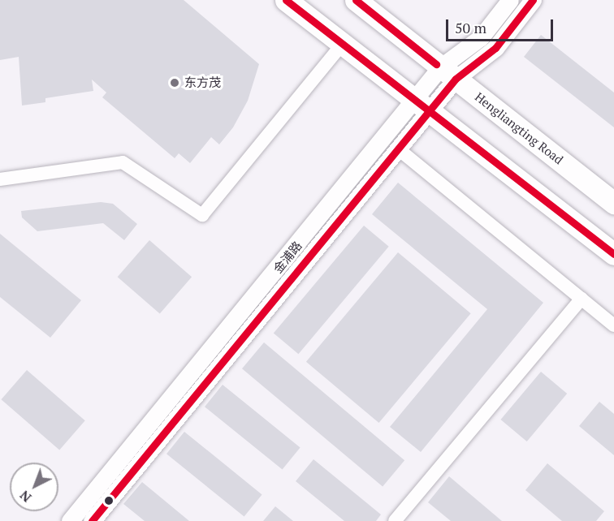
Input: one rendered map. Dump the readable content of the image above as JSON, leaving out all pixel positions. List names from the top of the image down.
{
  "streets": {
    "main road": ["Hengliangting Road"],
    "street": ["金浦路"]
  },
  "crossings": [
    ["Hengliangting Road", "金浦路"]
  ],
  "places": ["东方茂"],
  "scale_bar": "50 m",
  "north": "bottom left"
}
